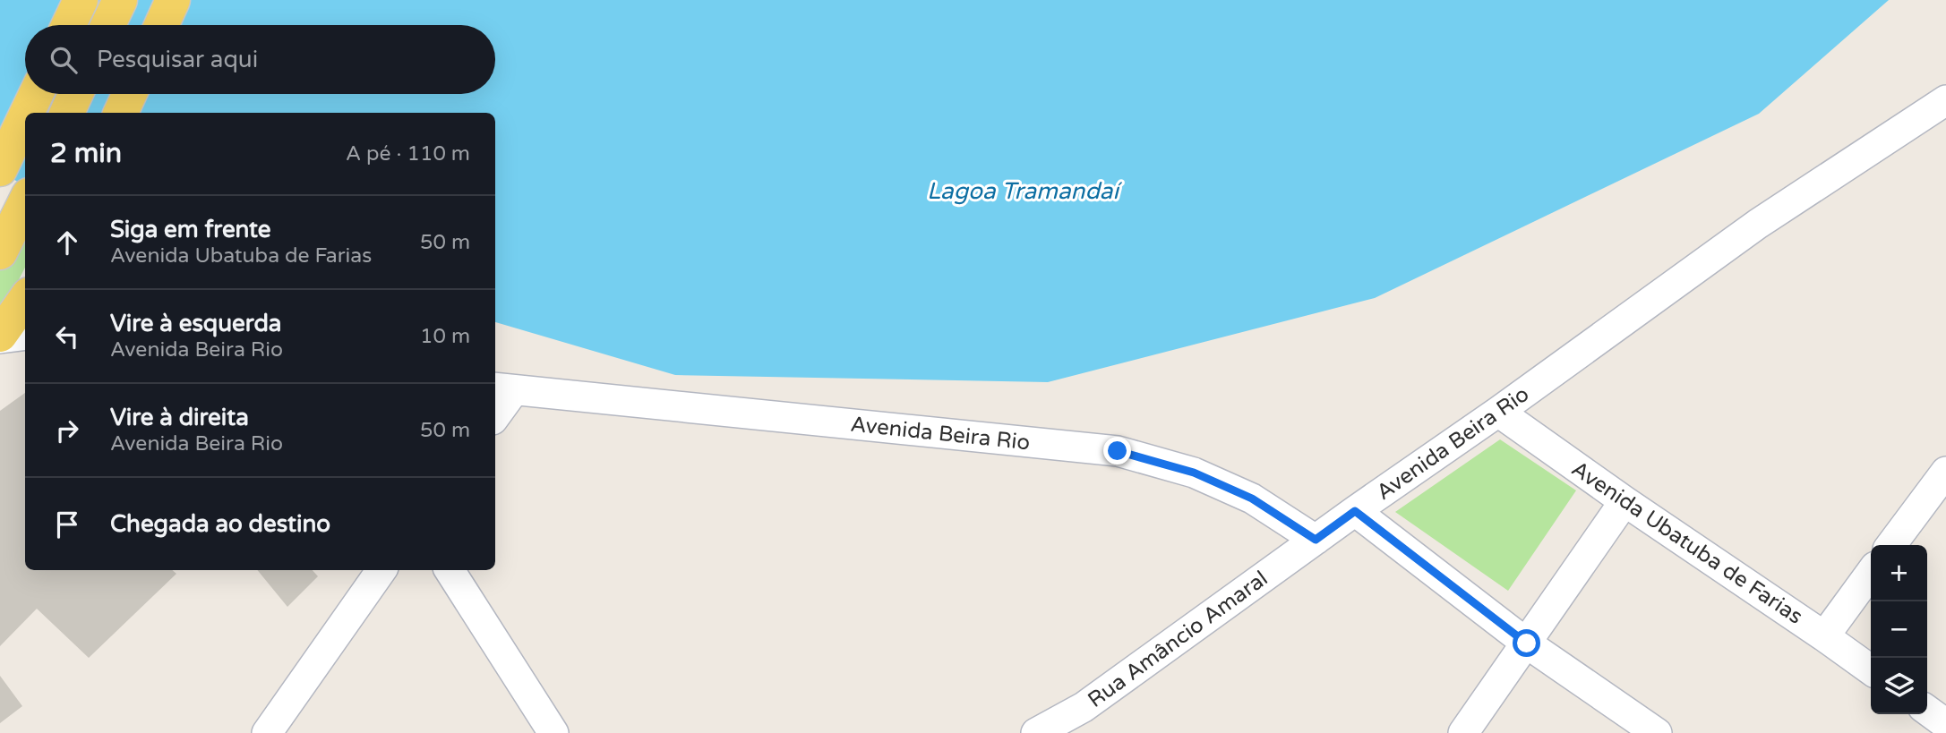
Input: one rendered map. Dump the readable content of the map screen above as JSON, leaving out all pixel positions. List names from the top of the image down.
{
  "streets": {
    "street": ["Avenida Beira Rio", "Avenida Ubatuba de Farias", "Rua Amâncio Amaral"]
  },
  "crossings": [
    ["Avenida Beira Rio", "Avenida Ubatuba de Farias"],
    ["Avenida Beira Rio", "Rua Amâncio Amaral"]
  ],
  "water": ["Lagoa Tramandaí"],
  "page": {
    "search": "Pesquisar aqui",
    "heading": ["2 min", "A pé · 110 m"],
    "list": [
      ["Siga em frente", "Avenida Ubatuba de Farias", "50 m"],
      ["Vire à esquerda", "Avenida Beira Rio", "10 m"],
      ["Vire à direita", "Avenida Beira Rio", "50 m"],
      "Chegada ao destino"
    ],
    "map_buttons": ["+", "−"]
  }
}
